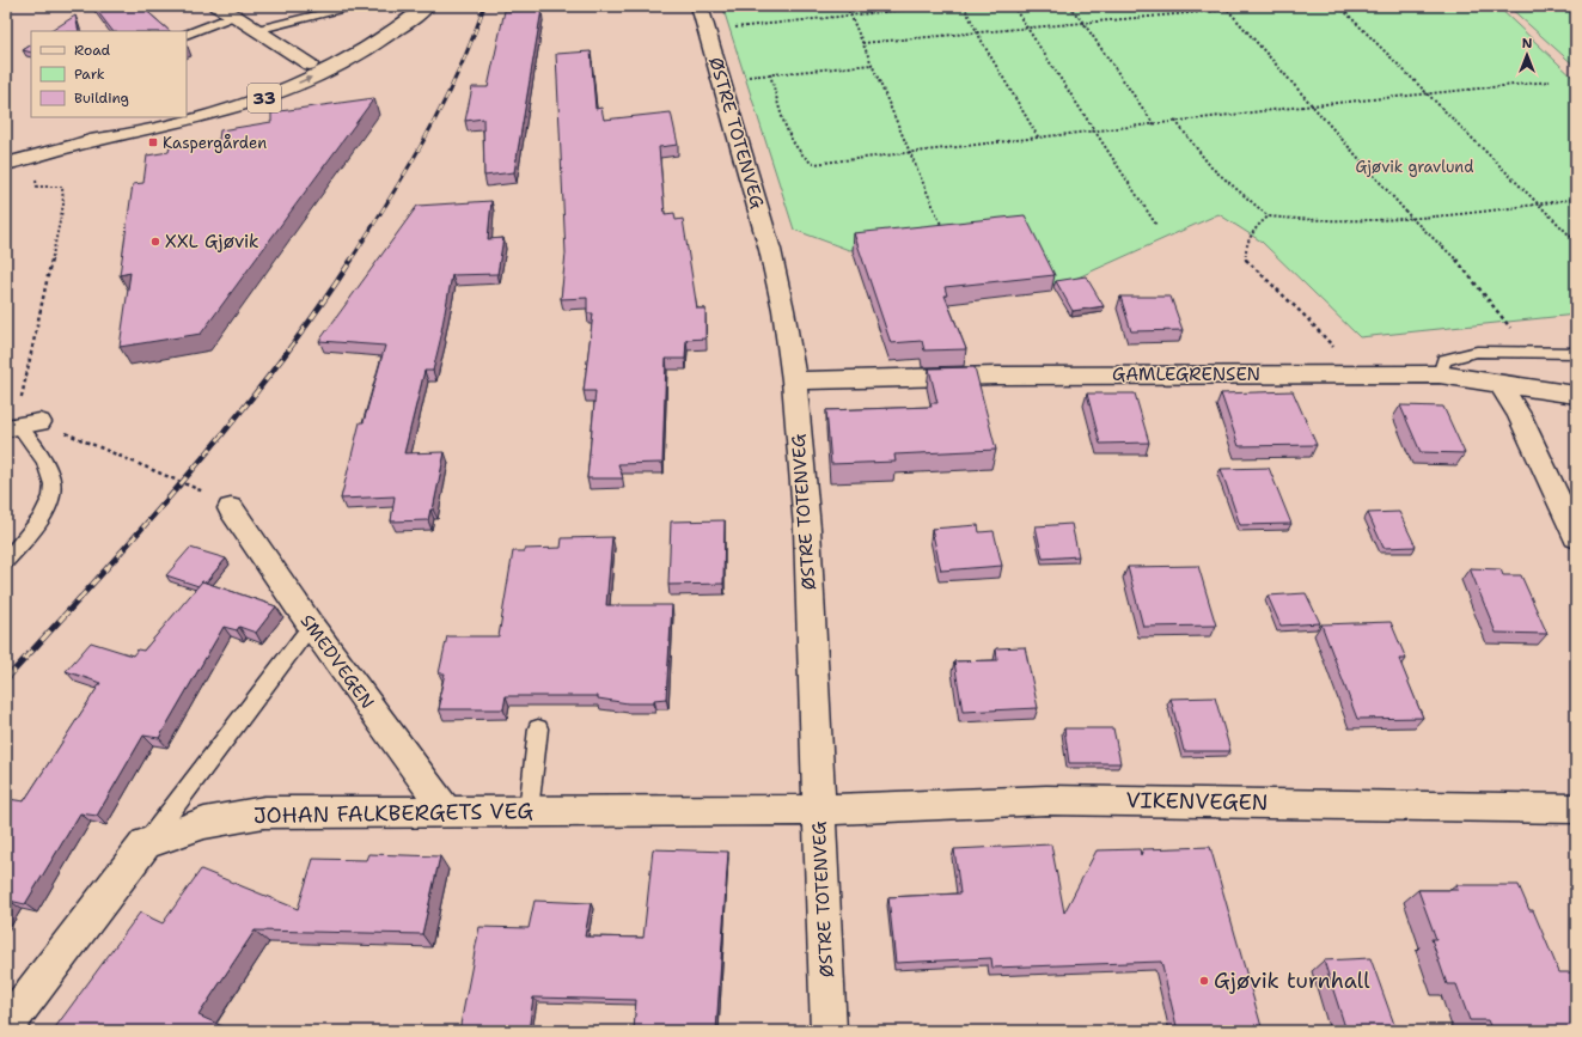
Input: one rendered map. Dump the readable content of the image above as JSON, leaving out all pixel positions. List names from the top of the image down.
{
  "streets": {
    "street": [
      "33",
      "ØSTRE TOTENVEG",
      "GAMLEGRENSEN",
      "SMEDVEGEN",
      "VIKENVEGEN",
      "JOHAN FALKBERGETS VEG"
    ]
  },
  "crossings": [
    ["ØSTRE TOTENVEG", "GAMLEGRENSEN"],
    ["ØSTRE TOTENVEG", "VIKENVEGEN"],
    ["ØSTRE TOTENVEG", "JOHAN FALKBERGETS VEG"],
    ["SMEDVEGEN", "JOHAN FALKBERGETS VEG"],
    ["VIKENVEGEN", "JOHAN FALKBERGETS VEG"]
  ],
  "parks": ["Gjøvik gravlund"],
  "places": {
    "transit": ["Kaspergården"],
    "other": ["XXL Gjøvik", "Gjøvik turnhall"]
  },
  "legend": ["Road", "Park", "Building"],
  "north": "top"
}
